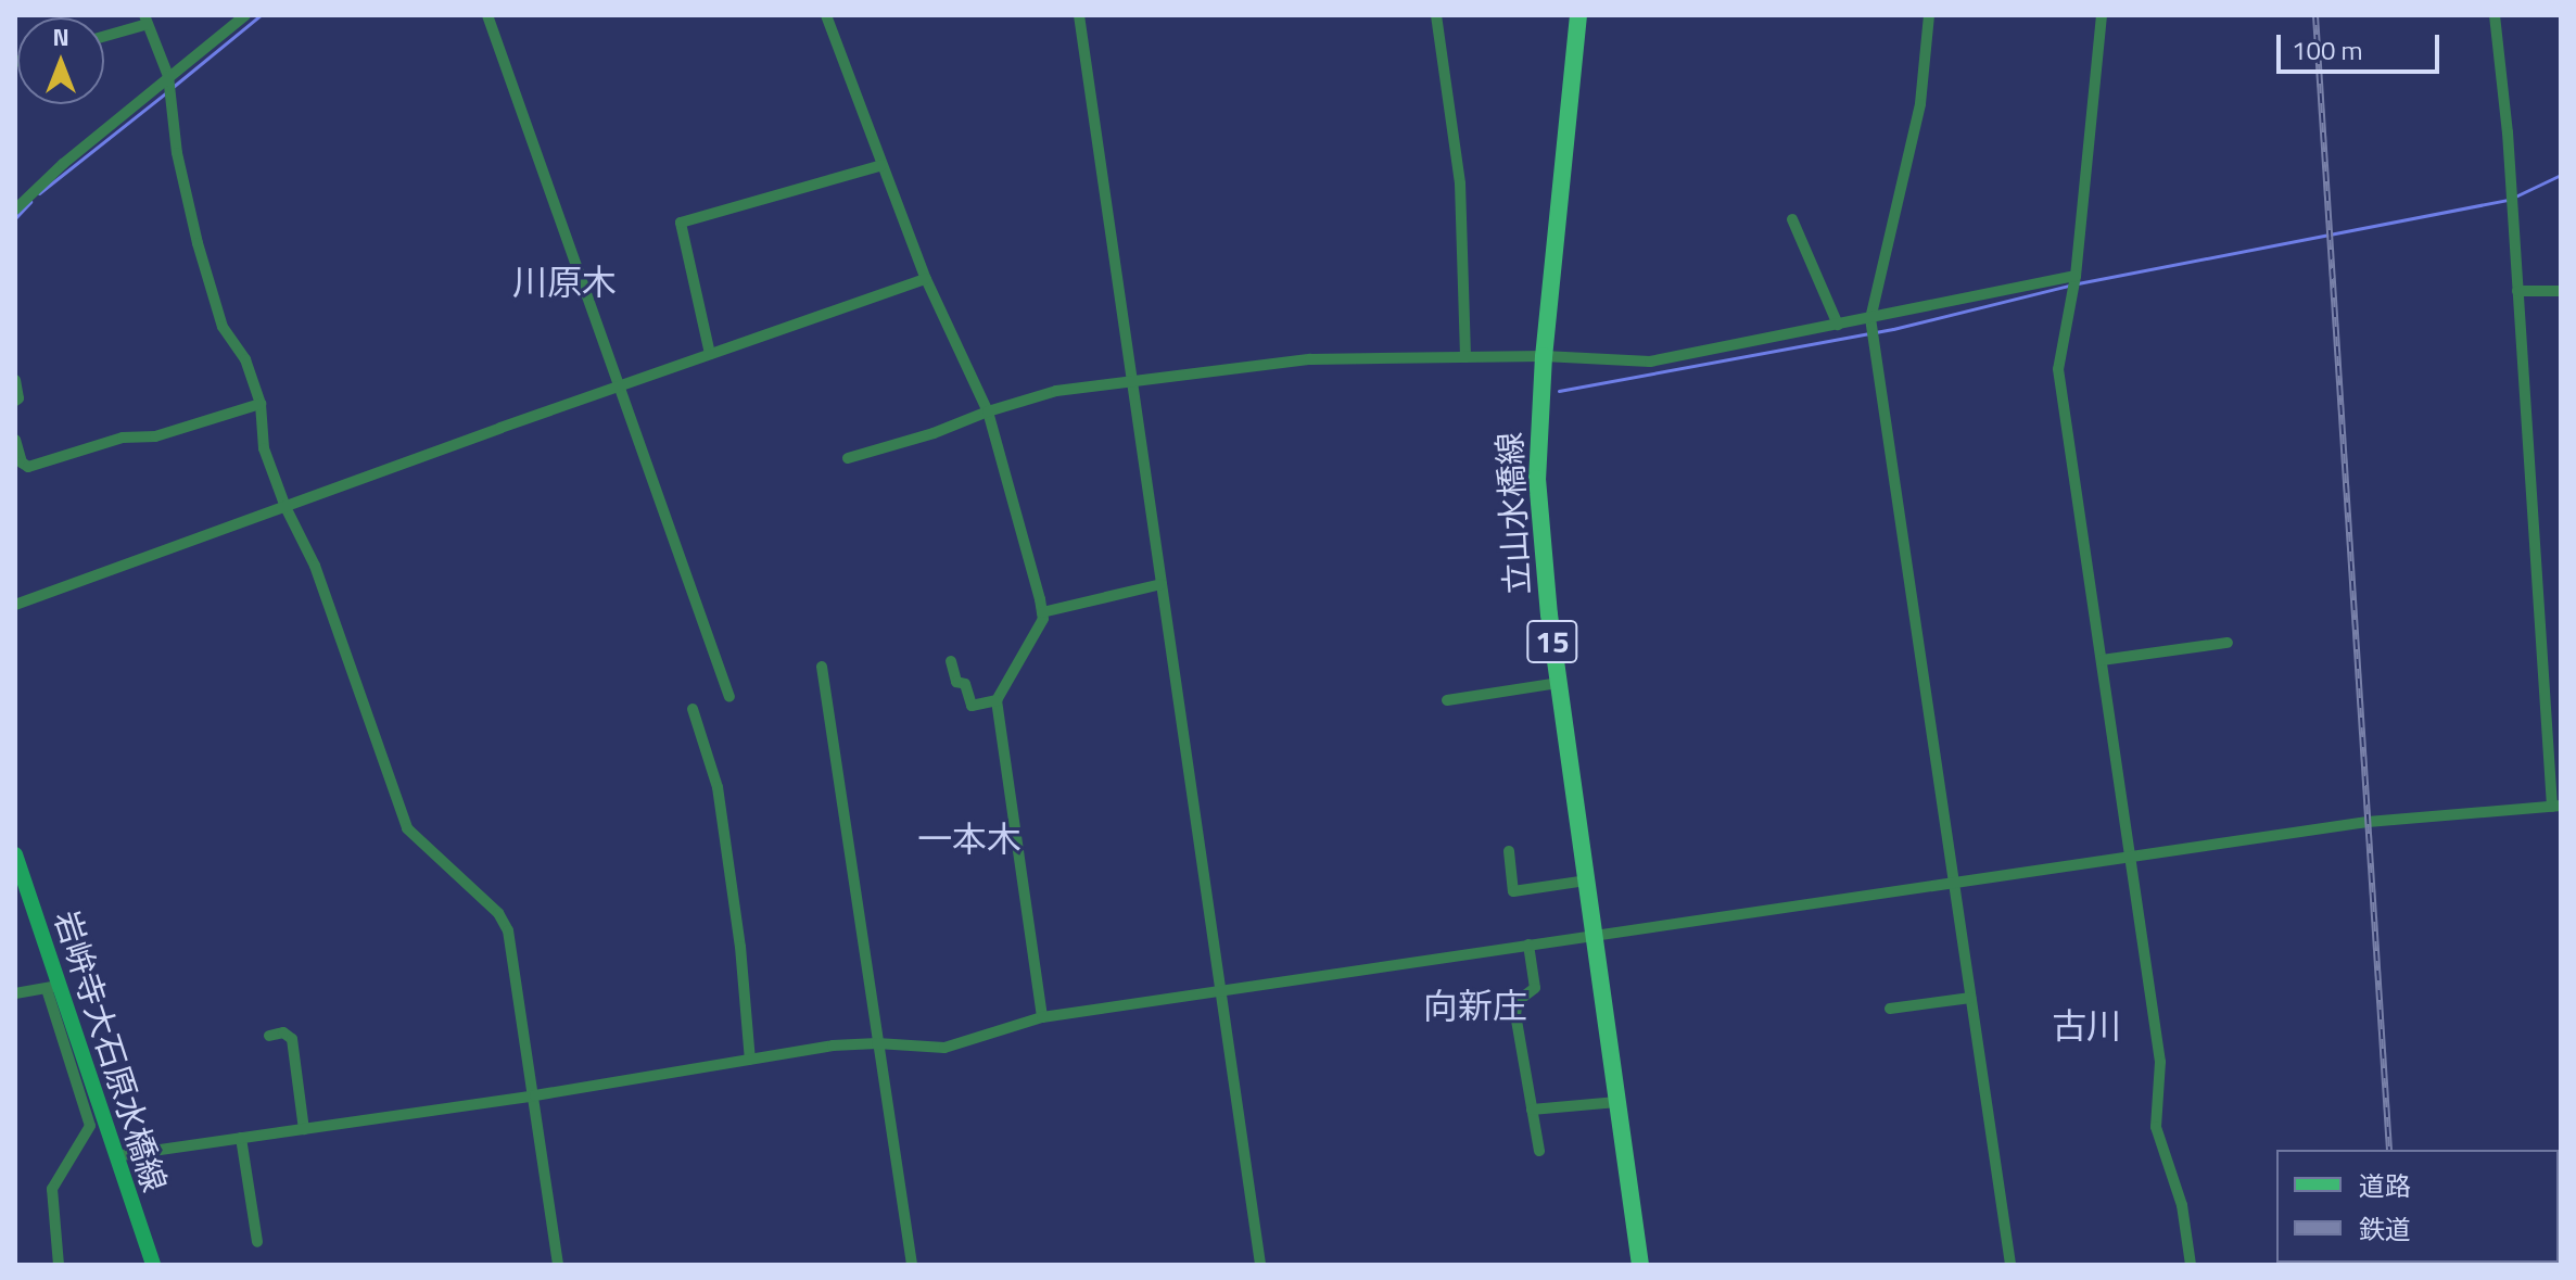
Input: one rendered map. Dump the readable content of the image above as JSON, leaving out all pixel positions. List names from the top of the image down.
{
  "streets": {
    "main road": ["立山水橋線", "15", "岩峅寺大石原水橋線"]
  },
  "districts": [
    "川原木",
    "一本木",
    "向新庄",
    "古川"
  ],
  "legend": ["道路", "鉄道"],
  "scale_bar": "100 m",
  "north": "top"
}
